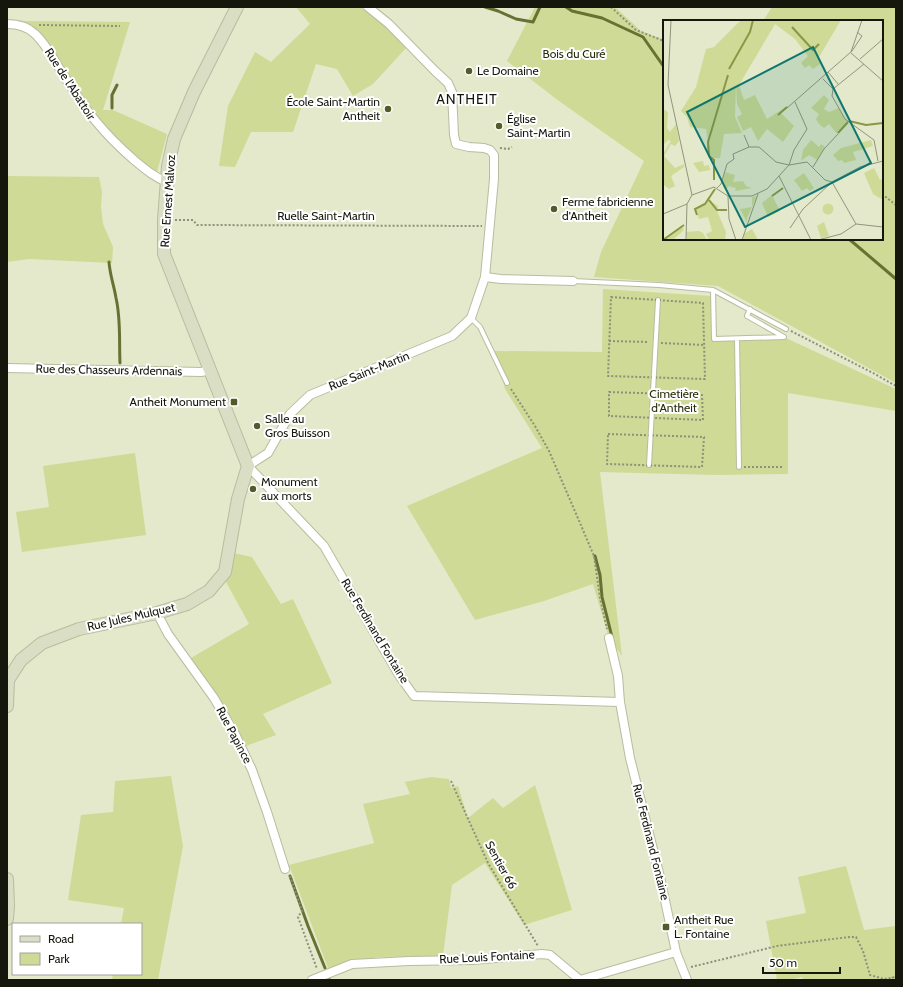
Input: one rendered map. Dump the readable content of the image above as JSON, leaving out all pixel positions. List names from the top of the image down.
{
  "streets": {
    "street": [
      "Rue de l'Abattoir",
      "Rue Ernest Malvoz",
      "Rue des Chasseurs Ardennais",
      "Rue Saint-Martin",
      "Rue Jules Mulquet",
      "Rue Ferdinand Fontaine",
      "Rue Papince",
      "Rue Louis Fontaine"
    ],
    "path": ["Ruelle Saint-Martin", "Sentier 66"]
  },
  "crossings": [
    ["Rue de l'Abattoir", "Rue Ernest Malvoz"],
    ["Rue Ernest Malvoz", "Ruelle Saint-Martin"],
    ["Rue Ernest Malvoz", "Rue des Chasseurs Ardennais"],
    ["Rue Ernest Malvoz", "Rue Saint-Martin"],
    ["Rue Ernest Malvoz", "Rue Jules Mulquet"],
    ["Rue Ernest Malvoz", "Rue Ferdinand Fontaine"],
    ["Ruelle Saint-Martin", "Rue Saint-Martin"],
    ["Rue Saint-Martin", "Rue Jules Mulquet"],
    ["Rue Saint-Martin", "Rue Ferdinand Fontaine"],
    ["Rue Jules Mulquet", "Rue Ferdinand Fontaine"],
    ["Rue Jules Mulquet", "Rue Papince"],
    ["Rue Ferdinand Fontaine", "Rue Louis Fontaine"],
    ["Sentier 66", "Rue Louis Fontaine"]
  ],
  "districts": ["ANTHEIT"],
  "parks": ["Bois du Curé", "Cimetière d'Antheit"],
  "places": {
    "other": [
      "Le Domaine",
      "École Saint-Martin Antheit",
      "Église Saint-Martin",
      "Ferme fabricienne d'Antheit",
      "Salle au Gros Buisson",
      "Monument aux morts"
    ],
    "transit": ["Antheit Monument", "Antheit Rue L. Fontaine"]
  },
  "legend": ["Road", "Park"],
  "scale_bar": "50 m"
}
